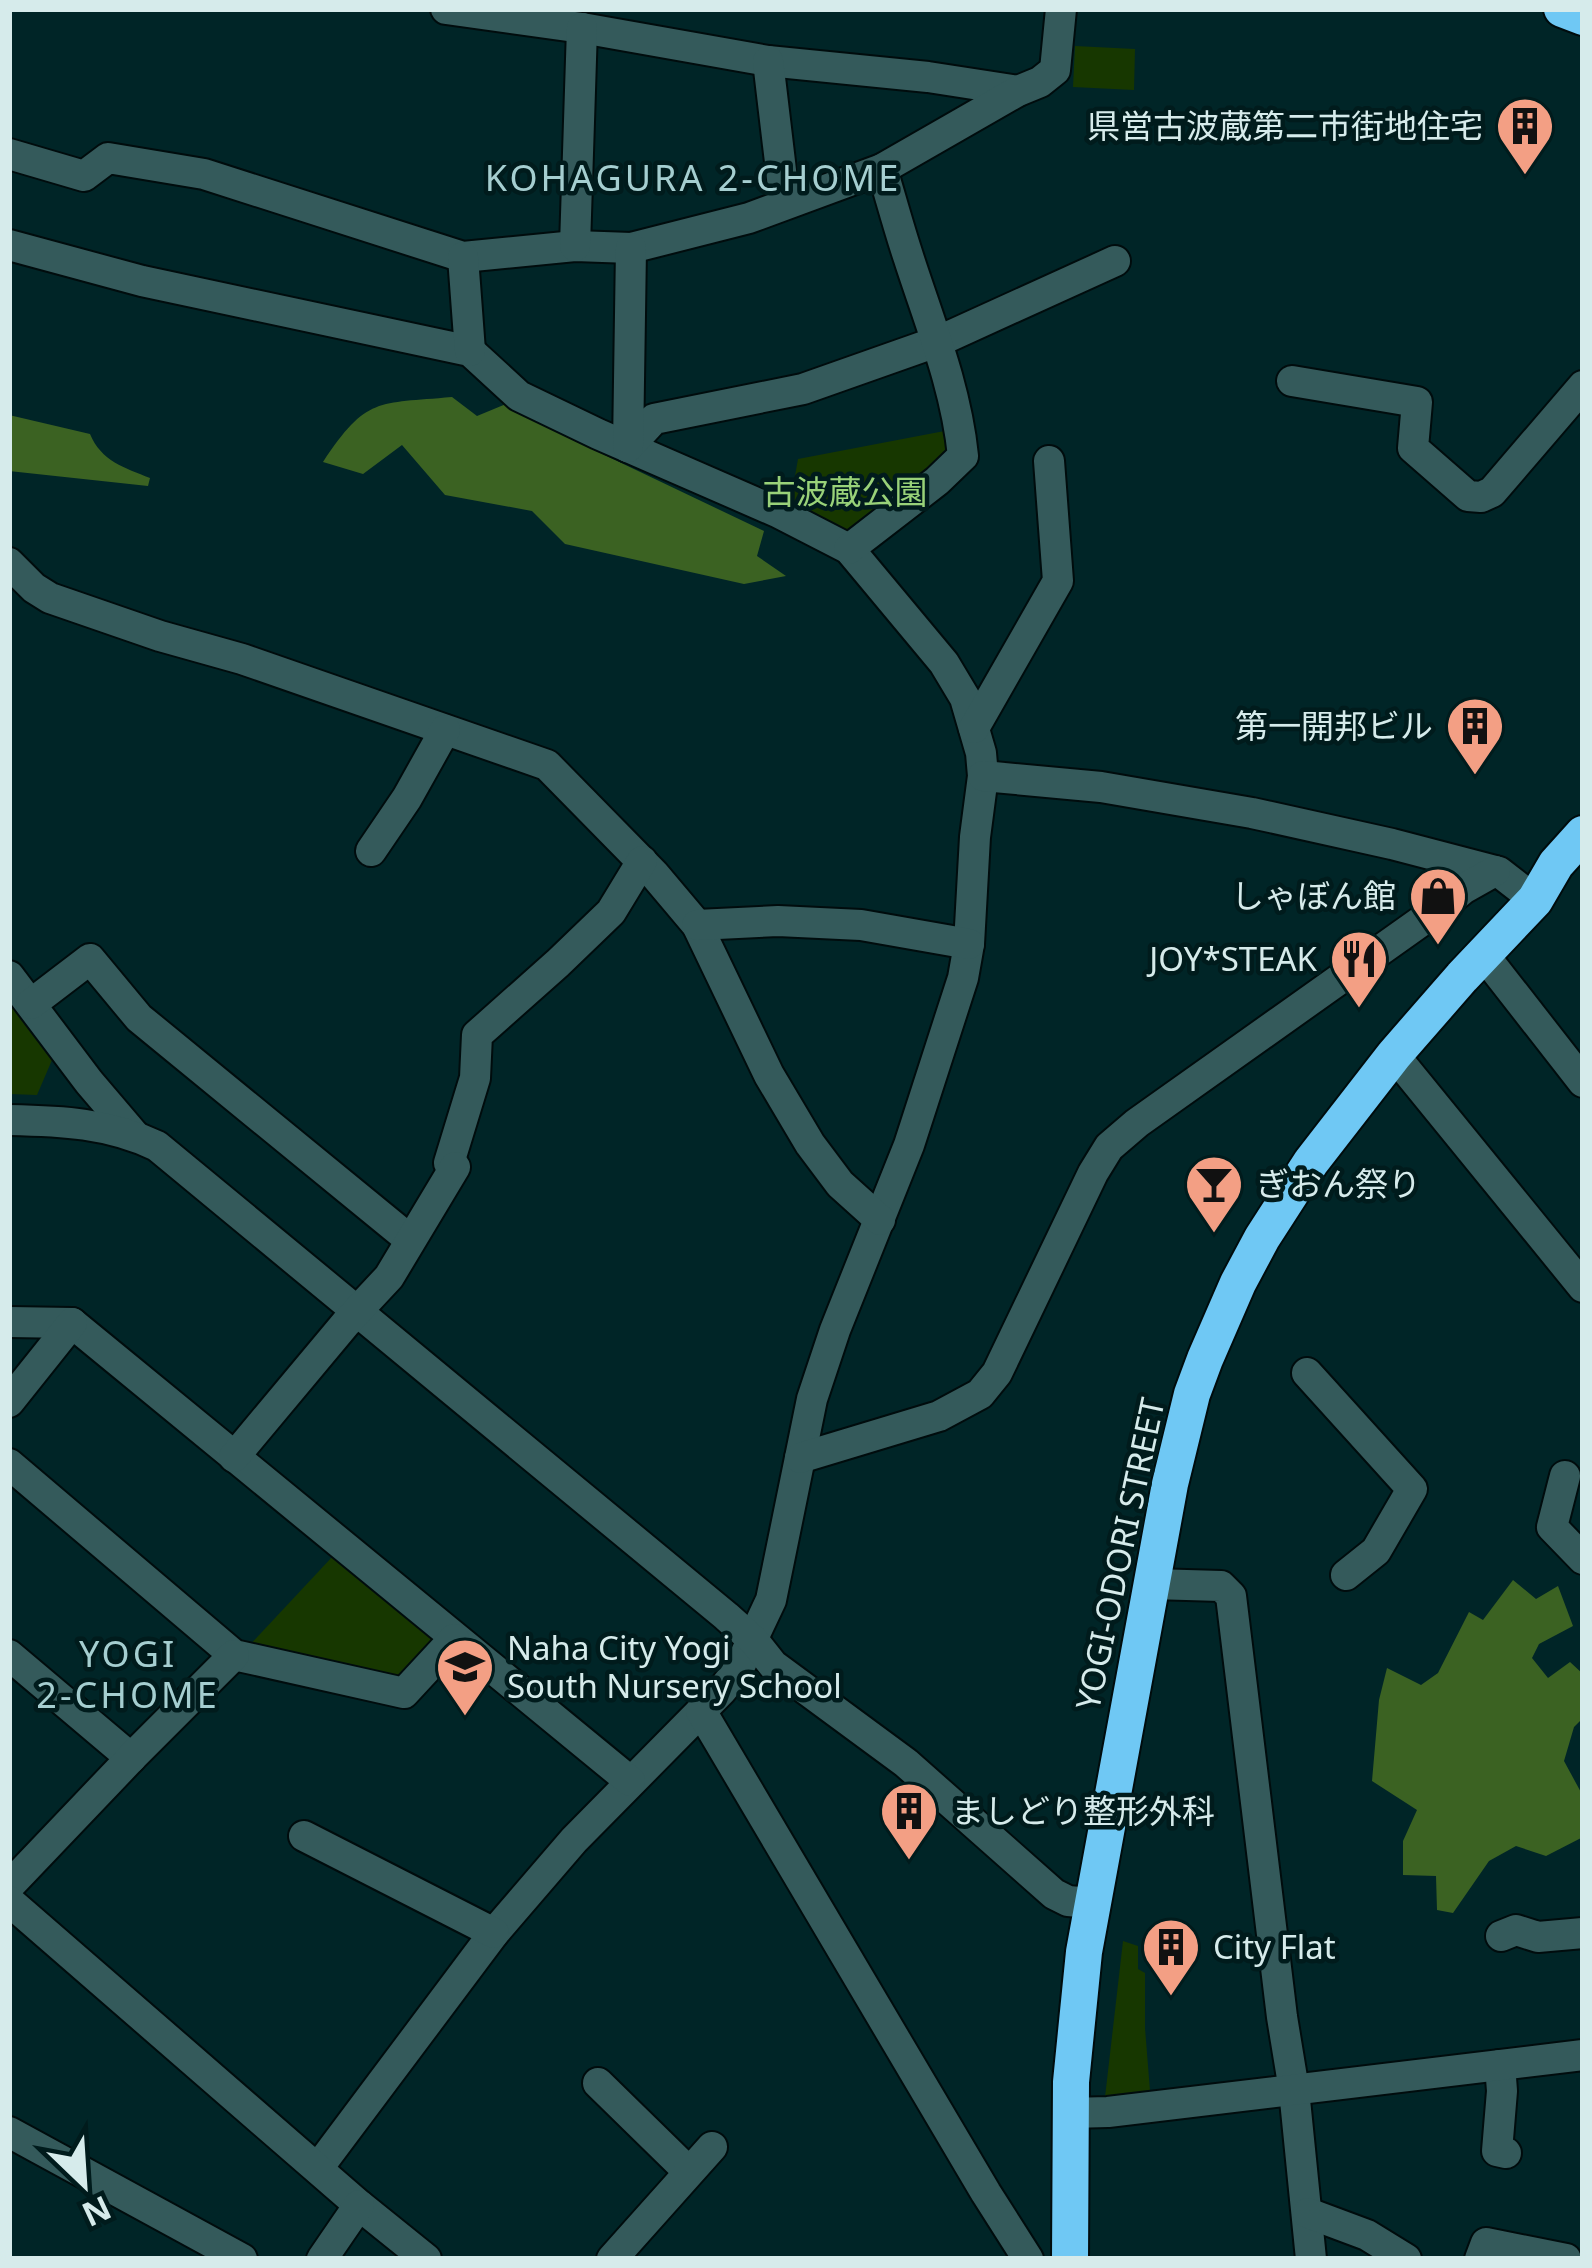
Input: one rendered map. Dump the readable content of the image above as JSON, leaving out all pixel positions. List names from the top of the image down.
{
  "streets": {
    "highway": ["YOGI-ODORI STREET"]
  },
  "districts": ["KOHAGURA 2-CHOME", "YOGI 2-CHOME"],
  "parks": ["古波蔵公園"],
  "places": {
    "building": [
      "県営古波蔵第二市街地住宅",
      "第一開邦ビル",
      "ましどり整形外科",
      "City Flat"
    ],
    "shop": ["しゃぼん館"],
    "restaurant": ["JOY*STEAK"],
    "bar": ["ぎおん祭り"],
    "school or university": ["Naha City Yogi South Nursery School"]
  },
  "north": "bottom right"
}
